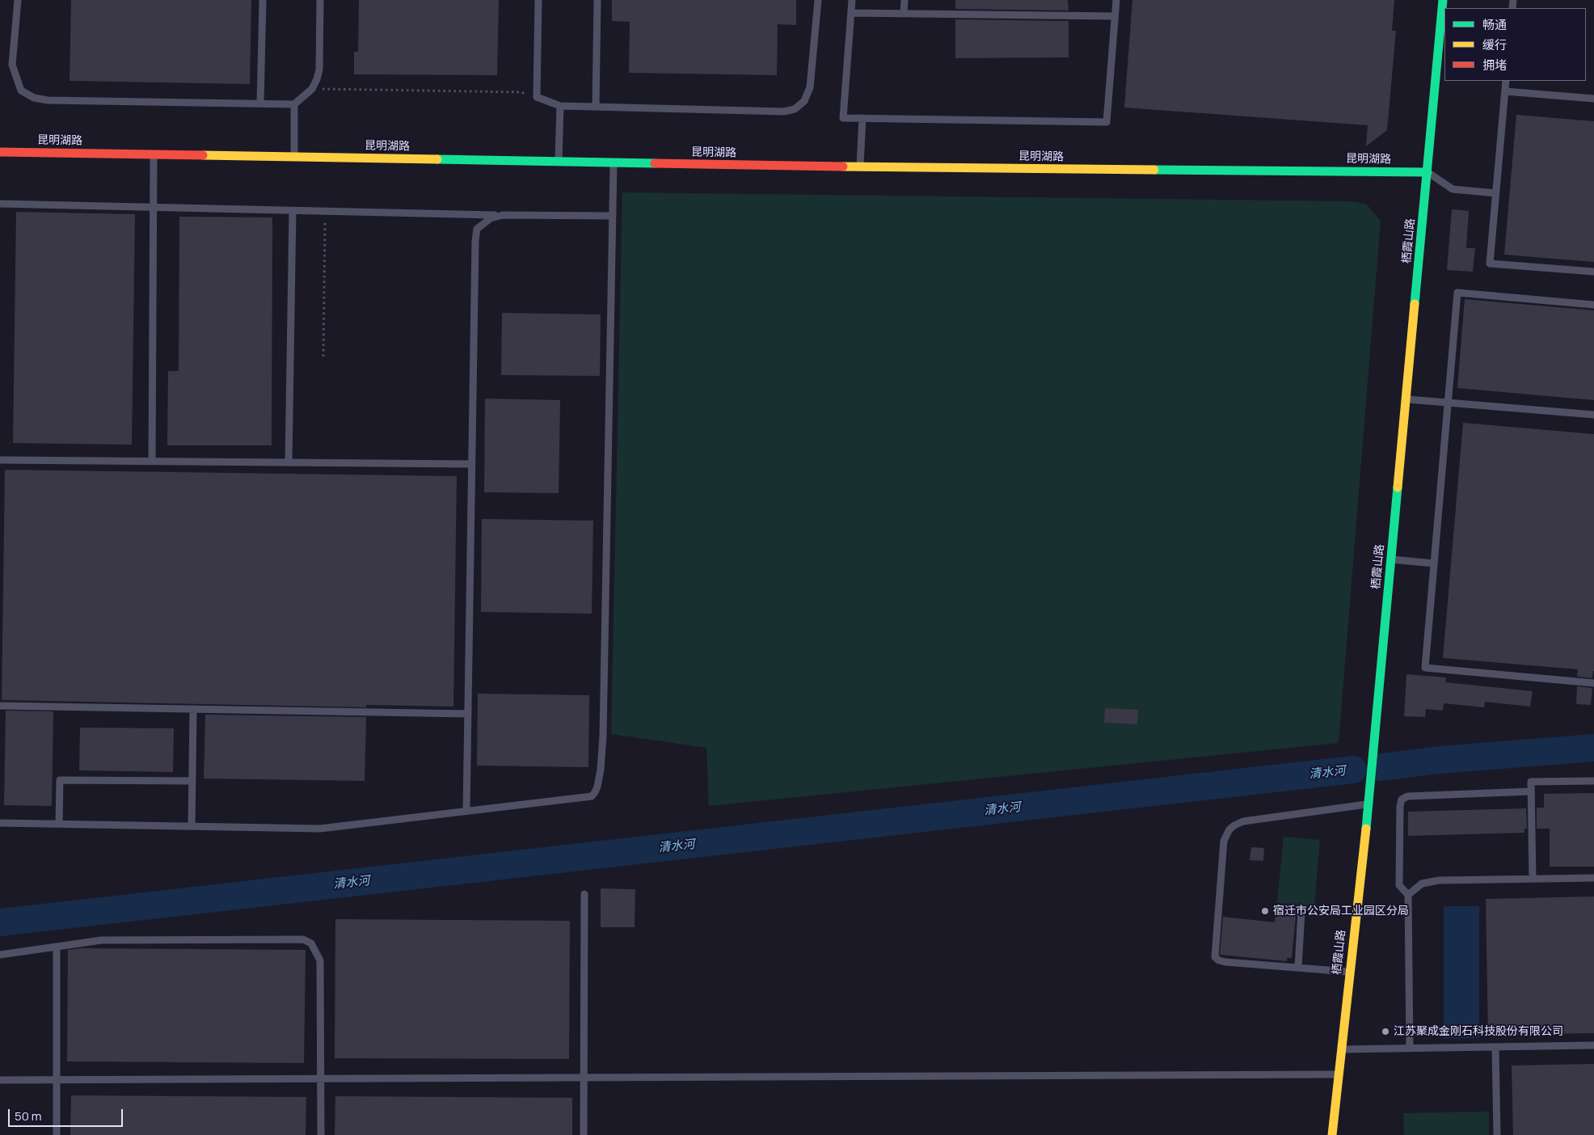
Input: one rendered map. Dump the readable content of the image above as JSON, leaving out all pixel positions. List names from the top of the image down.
{
  "streets": {
    "street": ["昆明湖路", "栖霞山路"]
  },
  "crossings": [
    ["昆明湖路", "栖霞山路"]
  ],
  "water": ["清水河"],
  "places": ["宿迁市公安局工业园区分局", "江苏聚成金刚石科技股份有限公司"],
  "legend": ["畅通", "缓行", "拥堵"],
  "scale_bar": "50 m"
}
